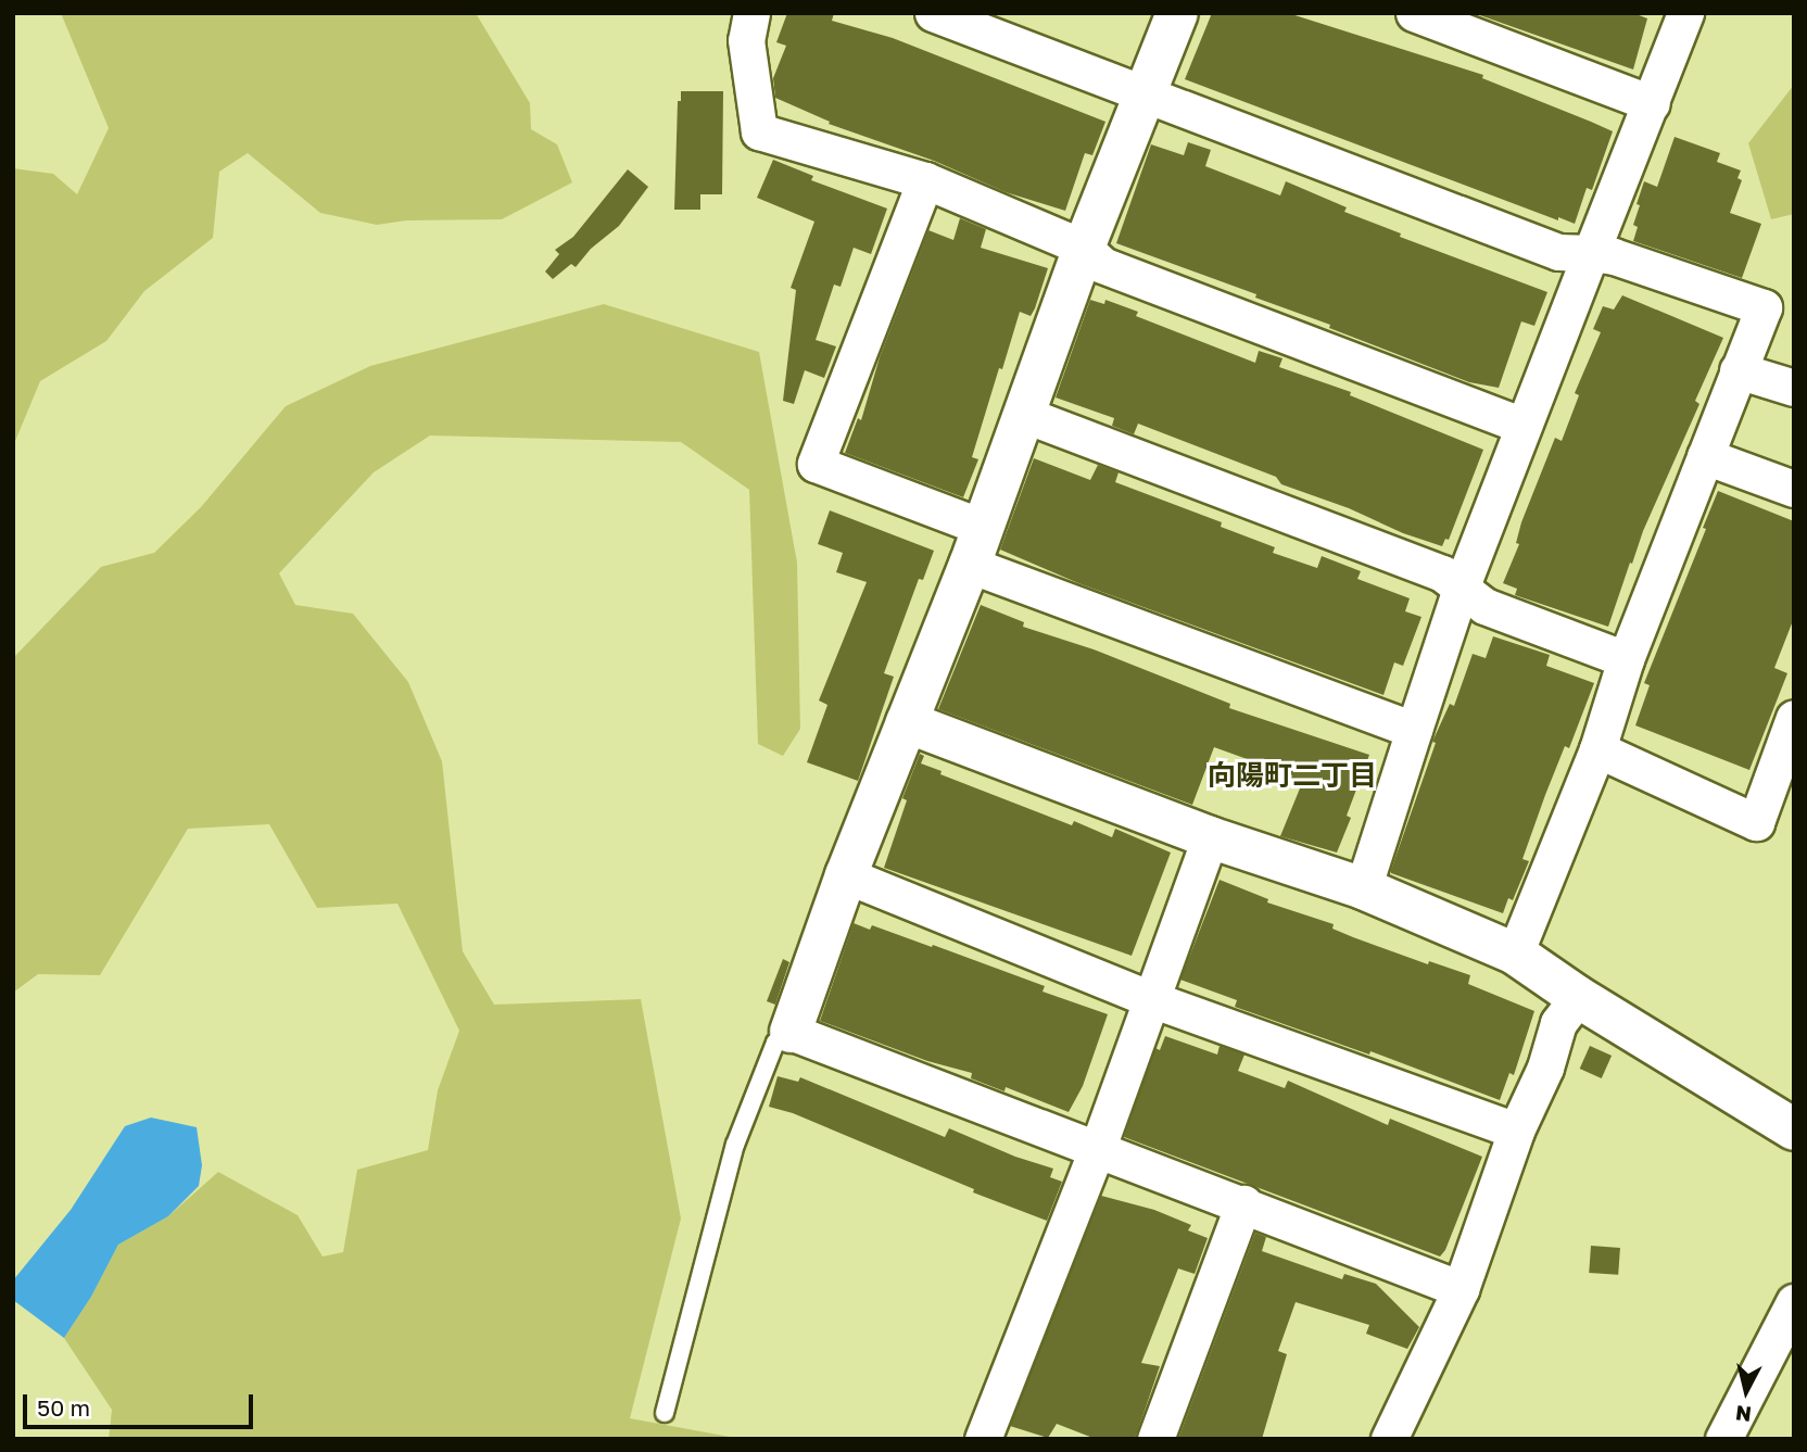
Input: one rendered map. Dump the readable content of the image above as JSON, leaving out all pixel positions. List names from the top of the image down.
{
  "districts": ["向陽町二丁目"],
  "scale_bar": "50 m",
  "north": "bottom"
}
